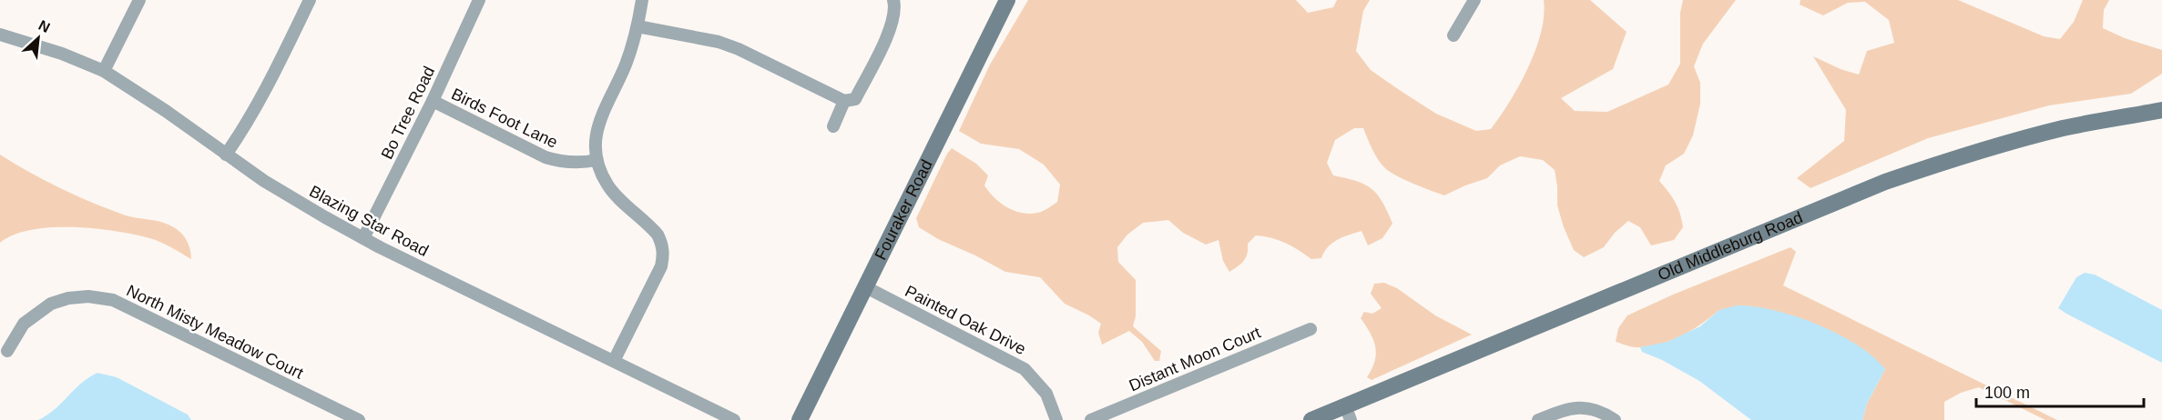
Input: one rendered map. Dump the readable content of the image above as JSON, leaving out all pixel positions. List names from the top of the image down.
{
  "streets": {
    "main road": ["Fouraker Road", "Old Middleburg Road"],
    "street": [
      "Bo Tree Road",
      "Birds Foot Lane",
      "Blazing Star Road",
      "Painted Oak Drive",
      "North Misty Meadow Court",
      "Distant Moon Court"
    ]
  },
  "crossings": [
    ["Bo Tree Road", "Birds Foot Lane"],
    ["Bo Tree Road", "Blazing Star Road"],
    ["Fouraker Road", "Painted Oak Drive"]
  ],
  "scale_bar": "100 m",
  "north": "top right"
}
